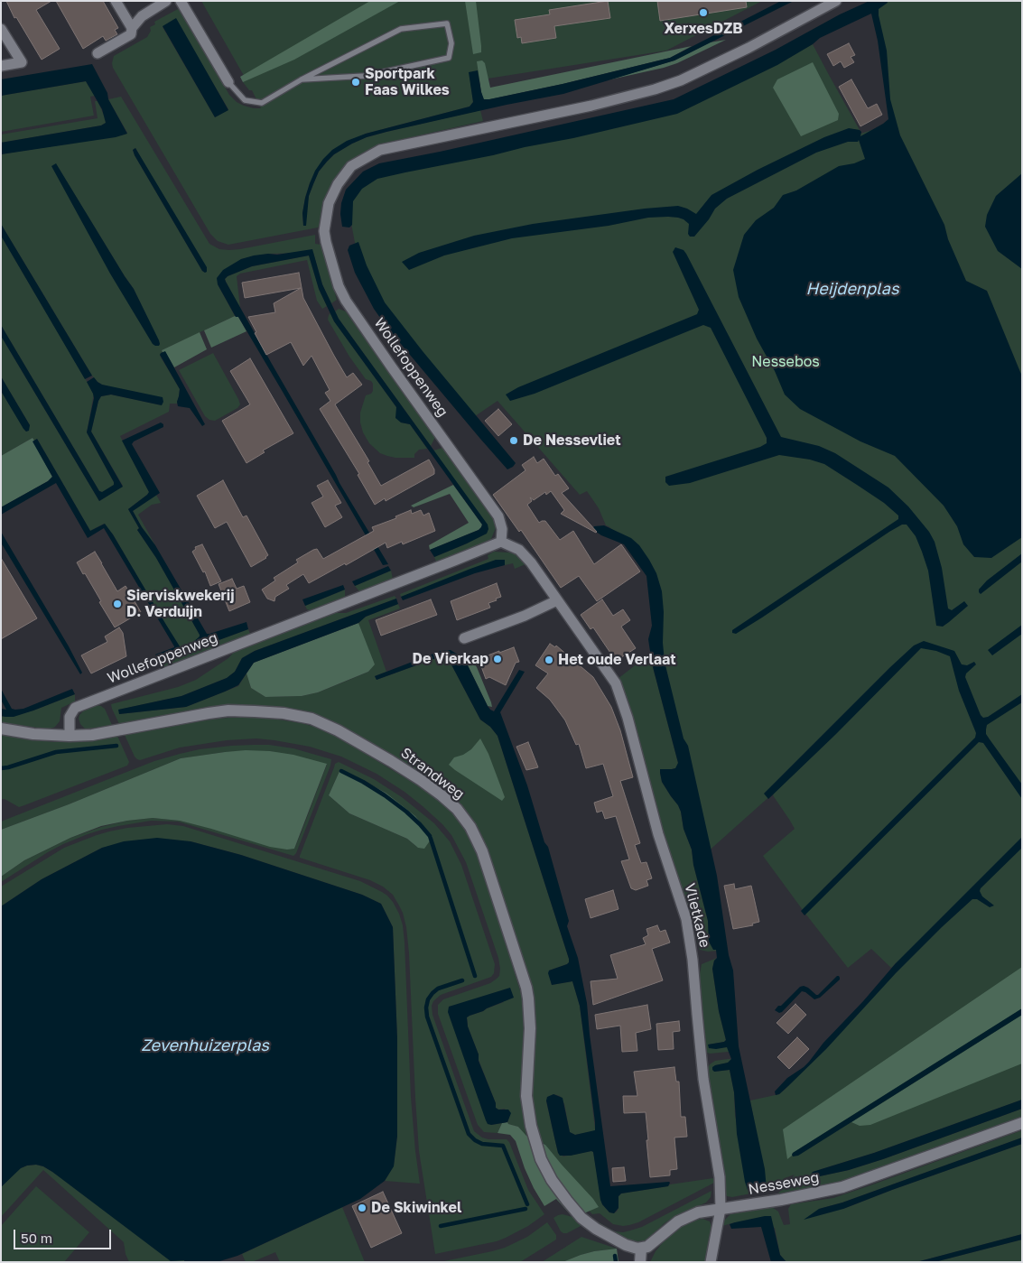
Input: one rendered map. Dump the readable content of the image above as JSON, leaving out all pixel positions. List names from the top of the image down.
{
  "streets": {
    "street": [
      "Wollefoppenweg",
      "Strandweg",
      "Vlietkade",
      "Nesseweg"
    ]
  },
  "crossings": [
    ["Wollefoppenweg", "Strandweg"],
    ["Wollefoppenweg", "Vlietkade"],
    ["Strandweg", "Nesseweg"],
    ["Vlietkade", "Nesseweg"]
  ],
  "water": ["Heijdenplas", "Zevenhuizerplas"],
  "parks": ["Nessebos"],
  "places": [
    "XerxesDZB",
    "Sportpark Faas Wilkes",
    "De Nessevliet",
    "Sierviskwekerij D. Verduijn",
    "De Vierkap",
    "Het oude Verlaat",
    "De Skiwinkel"
  ],
  "scale_bar": "50 m"
}
